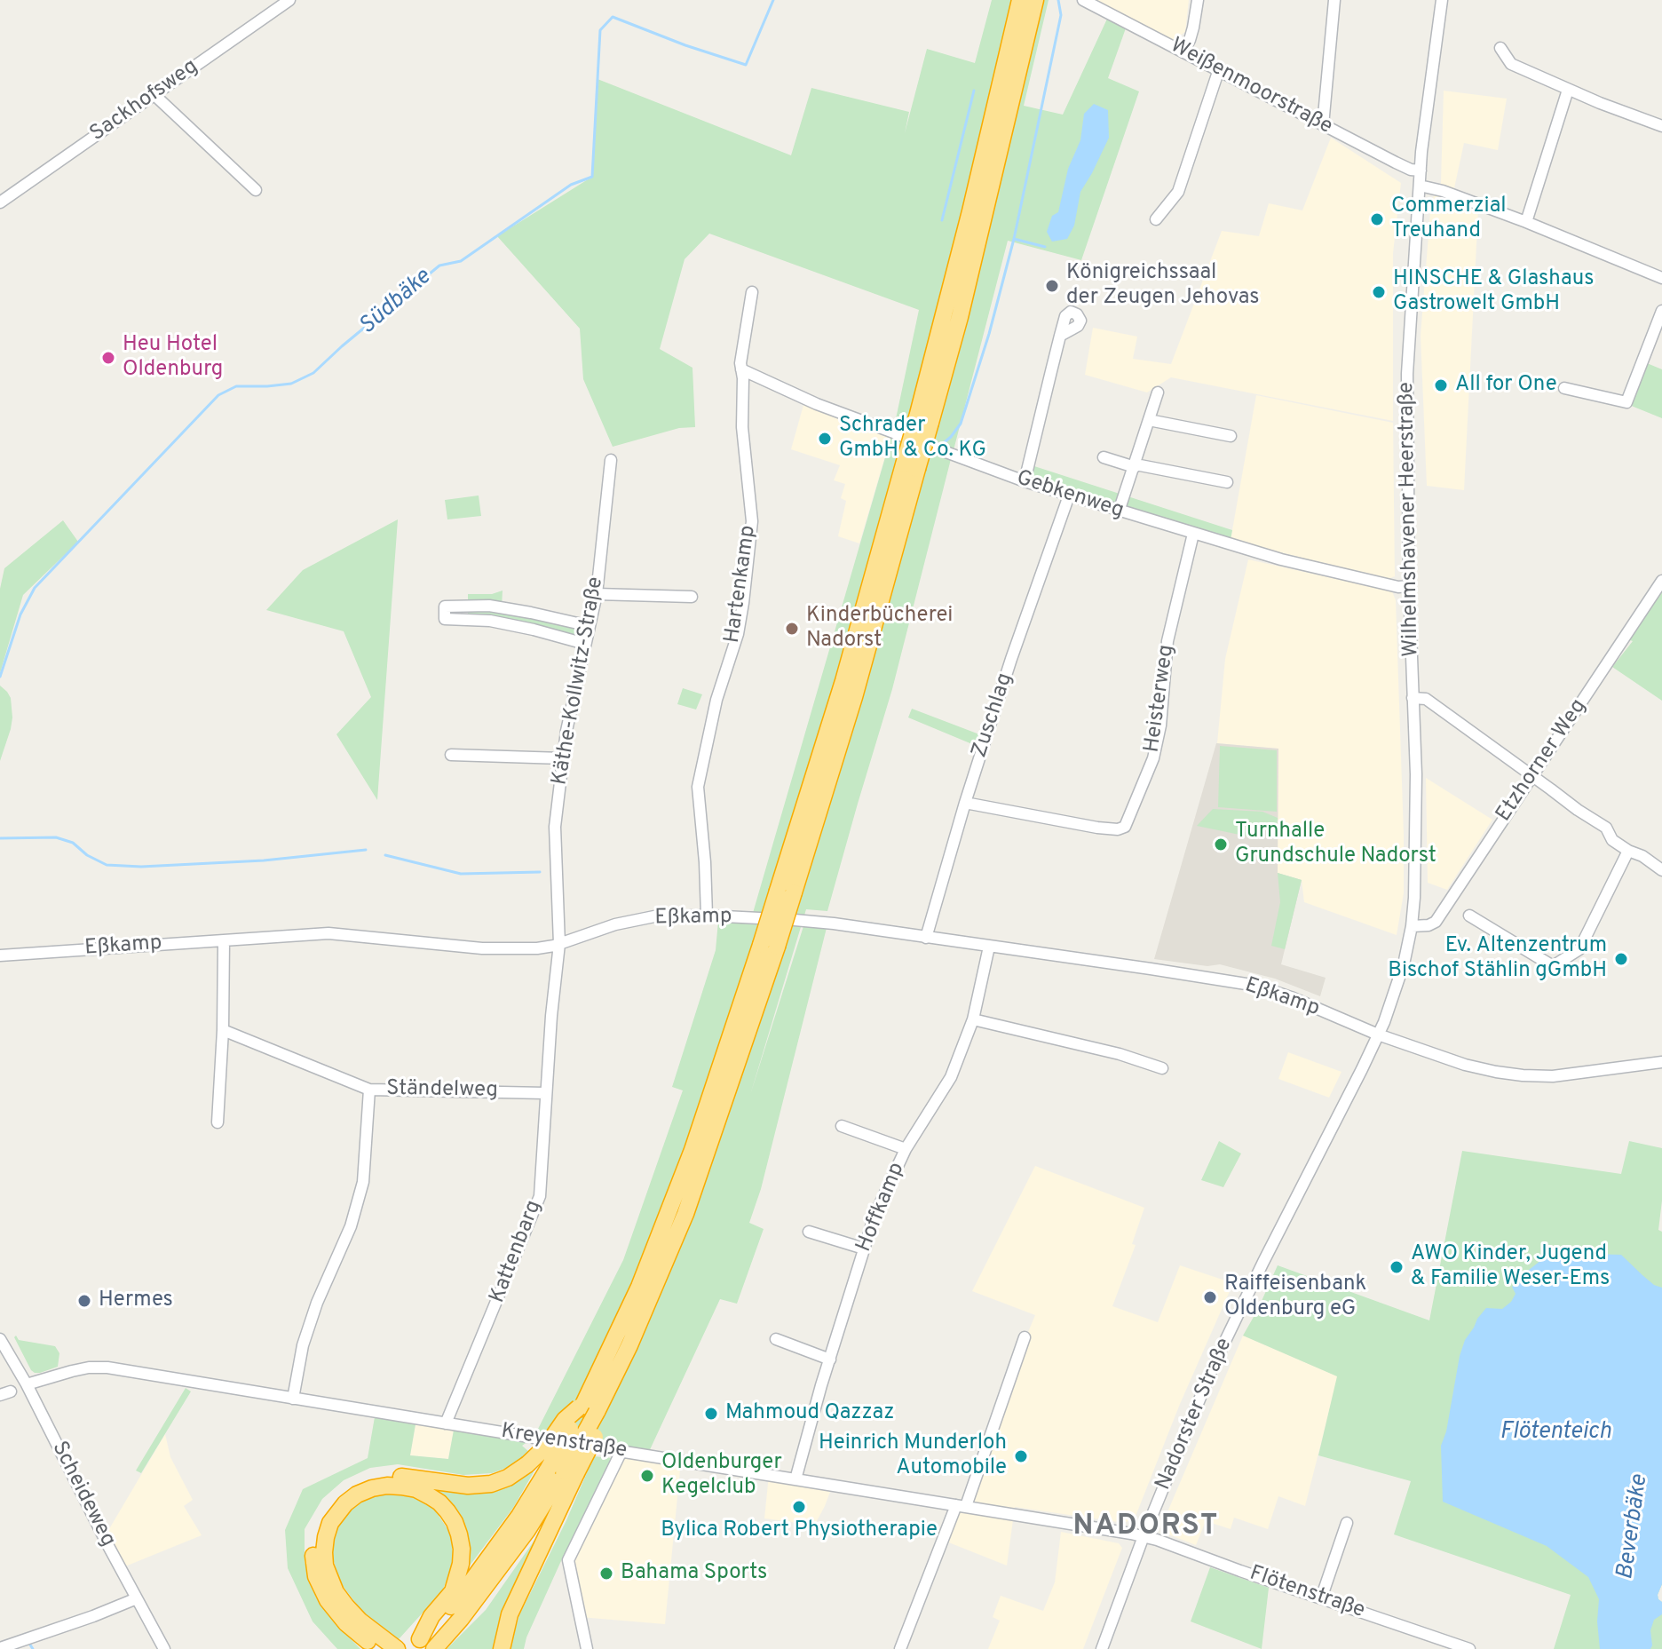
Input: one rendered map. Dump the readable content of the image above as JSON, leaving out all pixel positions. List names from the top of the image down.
{
  "streets": {
    "street": [
      "Weißenmoorstraße",
      "Sackhofsweg",
      "Gebkenweg",
      "Wilhelmshavener Heerstraße",
      "Hartenkamp",
      "Käthe-Kollwitz-Straße",
      "Heisterweg",
      "Zuschlag",
      "Etzhorner Weg",
      "Eßkamp",
      "Ständelweg",
      "Hoffkamp",
      "Kattenbarg",
      "Nadorster Straße",
      "Kreyenstraße",
      "Scheideweg",
      "Flötenstraße"
    ]
  },
  "crossings": [
    ["Weißenmoorstraße", "Wilhelmshavener Heerstraße"],
    ["Gebkenweg", "Wilhelmshavener Heerstraße"],
    ["Gebkenweg", "Hartenkamp"],
    ["Gebkenweg", "Heisterweg"],
    ["Gebkenweg", "Zuschlag"],
    ["Wilhelmshavener Heerstraße", "Etzhorner Weg"],
    ["Wilhelmshavener Heerstraße", "Eßkamp"],
    ["Wilhelmshavener Heerstraße", "Nadorster Straße"],
    ["Hartenkamp", "Eßkamp"],
    ["Käthe-Kollwitz-Straße", "Eßkamp"],
    ["Käthe-Kollwitz-Straße", "Kattenbarg"],
    ["Heisterweg", "Zuschlag"],
    ["Zuschlag", "Eßkamp"],
    ["Eßkamp", "Hoffkamp"],
    ["Eßkamp", "Kattenbarg"],
    ["Eßkamp", "Nadorster Straße"],
    ["Ständelweg", "Kattenbarg"],
    ["Hoffkamp", "Kreyenstraße"],
    ["Kattenbarg", "Kreyenstraße"],
    ["Nadorster Straße", "Kreyenstraße"],
    ["Nadorster Straße", "Flötenstraße"],
    ["Kreyenstraße", "Scheideweg"],
    ["Kreyenstraße", "Flötenstraße"]
  ],
  "districts": ["NADORST"],
  "water": ["Südbäke", "Flötenteich", "Beverbäke"],
  "places": [
    "Commerzial Treuhand",
    "Königreichssaal der Zeugen Jehovas",
    "HINSCHE & Glashaus Gastrowelt GmbH",
    "Heu Hotel Oldenburg",
    "All for One",
    "Schrader GmbH & Co. KG",
    "Kinderbücherei Nadorst",
    "Turnhalle Grundschule Nadorst",
    "Ev. Altenzentrum Bischof Stählin gGmbH",
    "AWO Kinder, Jugend & Familie Weser-Ems",
    "Raiffeisenbank Oldenburg eG",
    "Hermes",
    "Mahmoud Qazzaz",
    "Heinrich Munderloh Automobile",
    "Oldenburger Kegelclub",
    "Bylica Robert Physiotherapie",
    "Bahama Sports"
  ]
}
